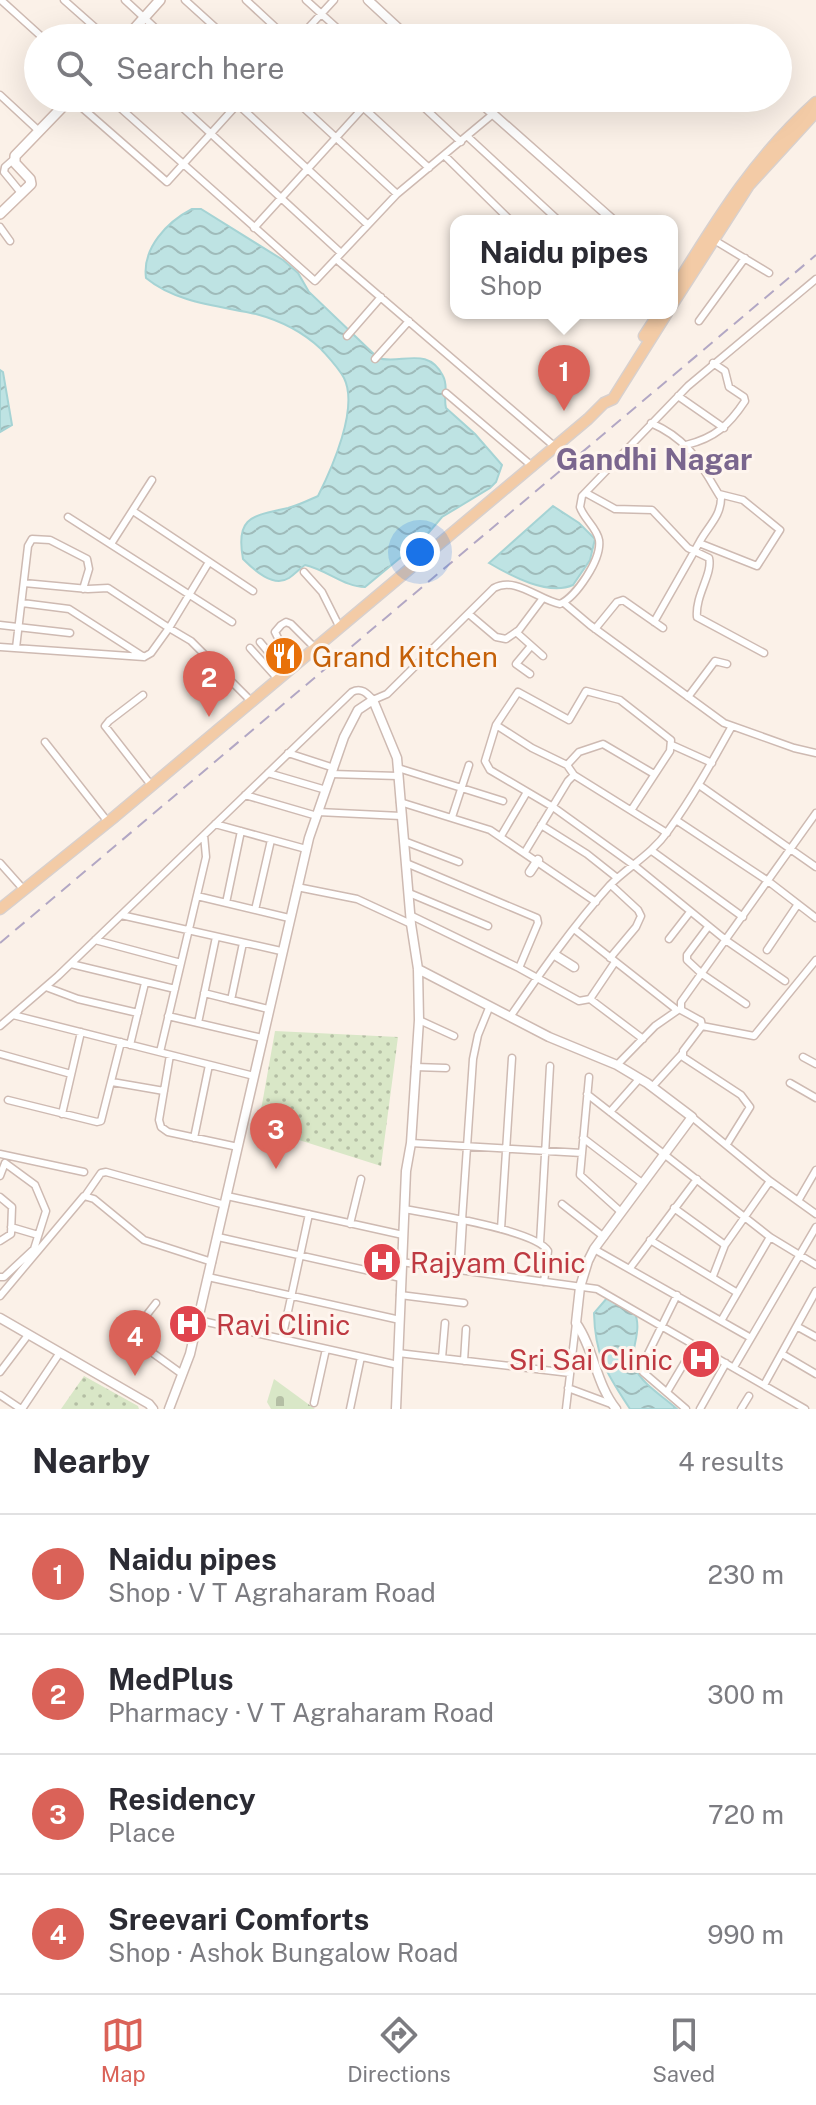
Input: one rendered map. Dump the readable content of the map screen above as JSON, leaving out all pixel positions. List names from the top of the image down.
{
  "districts": ["Gandhi Nagar"],
  "places": {
    "restaurant": ["Grand Kitchen"],
    "hospital": ["Rajyam Clinic", "Ravi Clinic", "Sri Sai Clinic"]
  },
  "page": {
    "search": "Search here",
    "popup": ["Naidu pipes", "Shop"],
    "pins": [
      "1",
      "2",
      "3",
      "4"
    ],
    "heading": ["Nearby", "4 results"],
    "list": [
      {
        "mark": "1",
        "name": "Naidu pipes",
        "note": "Shop · V T Agraharam Road",
        "value": "230 m"
      },
      {
        "mark": "2",
        "name": "MedPlus",
        "note": "Pharmacy · V T Agraharam Road",
        "value": "300 m"
      },
      {
        "mark": "3",
        "name": "Residency",
        "note": "Place",
        "value": "720 m"
      },
      {
        "mark": "4",
        "name": "Sreevari Comforts",
        "note": "Shop · Ashok Bungalow Road",
        "value": "990 m"
      }
    ],
    "nav": ["Map", "Directions", "Saved"]
  }
}
